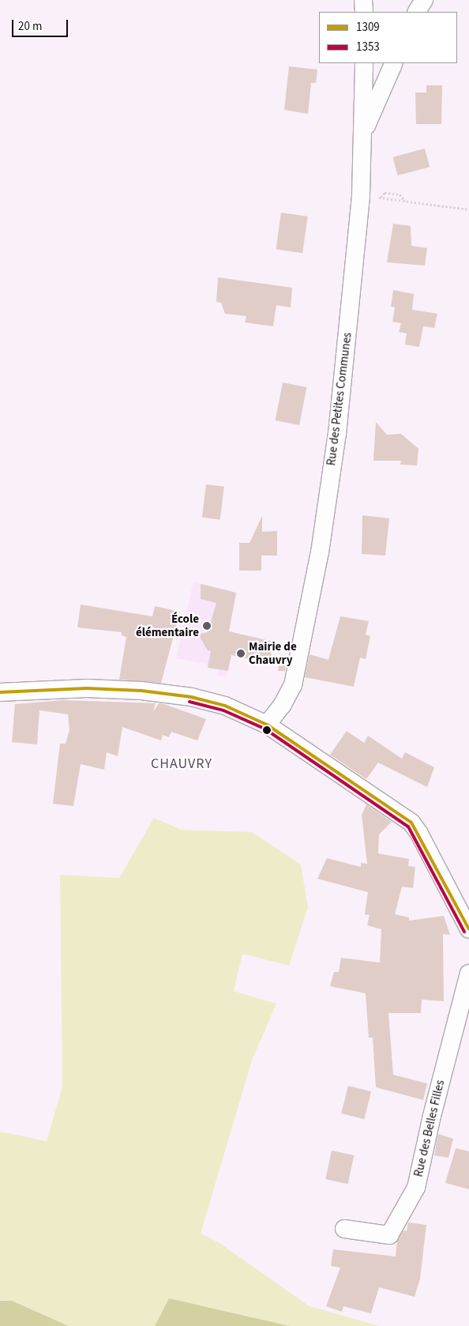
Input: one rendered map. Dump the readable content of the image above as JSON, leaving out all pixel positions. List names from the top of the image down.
{
  "streets": {
    "street": ["Rue des Petites Communes", "Rue des Belles Filles"]
  },
  "districts": ["CHAUVRY"],
  "places": ["École élémentaire", "Mairie de Chauvry"],
  "lines": ["transit line 1309", "transit line 1353"],
  "legend": ["1309", "1353"],
  "scale_bar": "20 m"
}
